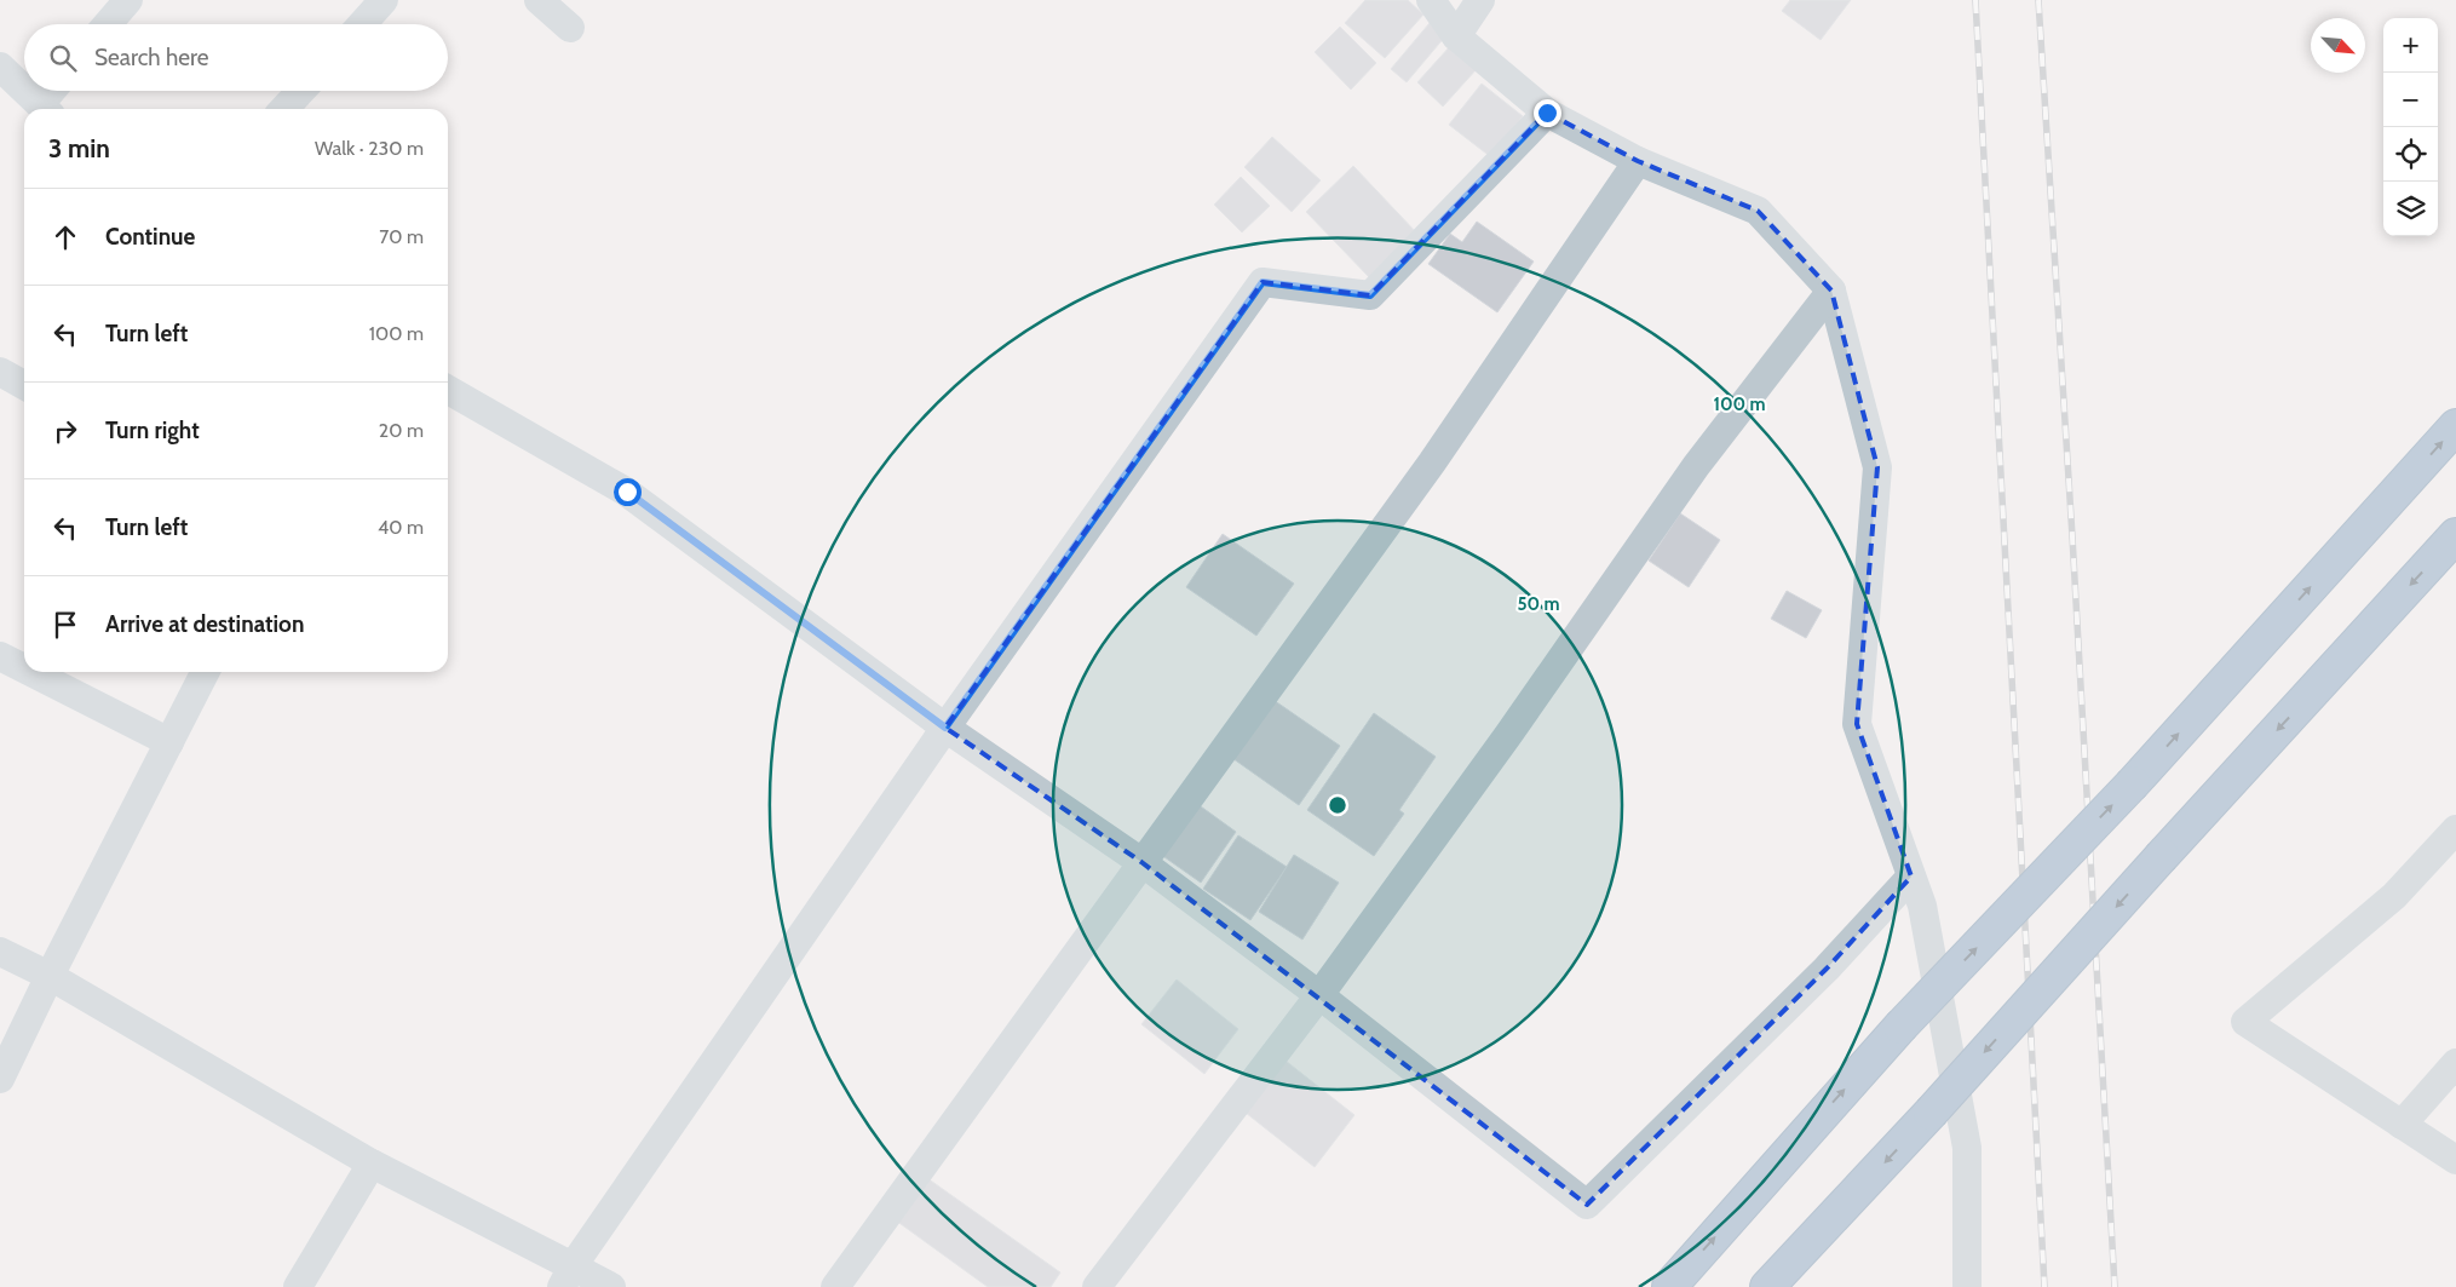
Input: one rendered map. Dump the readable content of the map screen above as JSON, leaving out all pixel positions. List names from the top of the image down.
{
  "north": "bottom right",
  "page": {
    "map_buttons": ["+", "−"],
    "search": "Search here",
    "heading": ["3 min", "Walk · 230 m"],
    "list": [
      ["Continue", "70 m"],
      ["Turn left", "100 m"],
      ["Turn right", "20 m"],
      ["Turn left", "40 m"],
      "Arrive at destination"
    ]
  },
  "rings": ["100 m", "50 m"]
}
